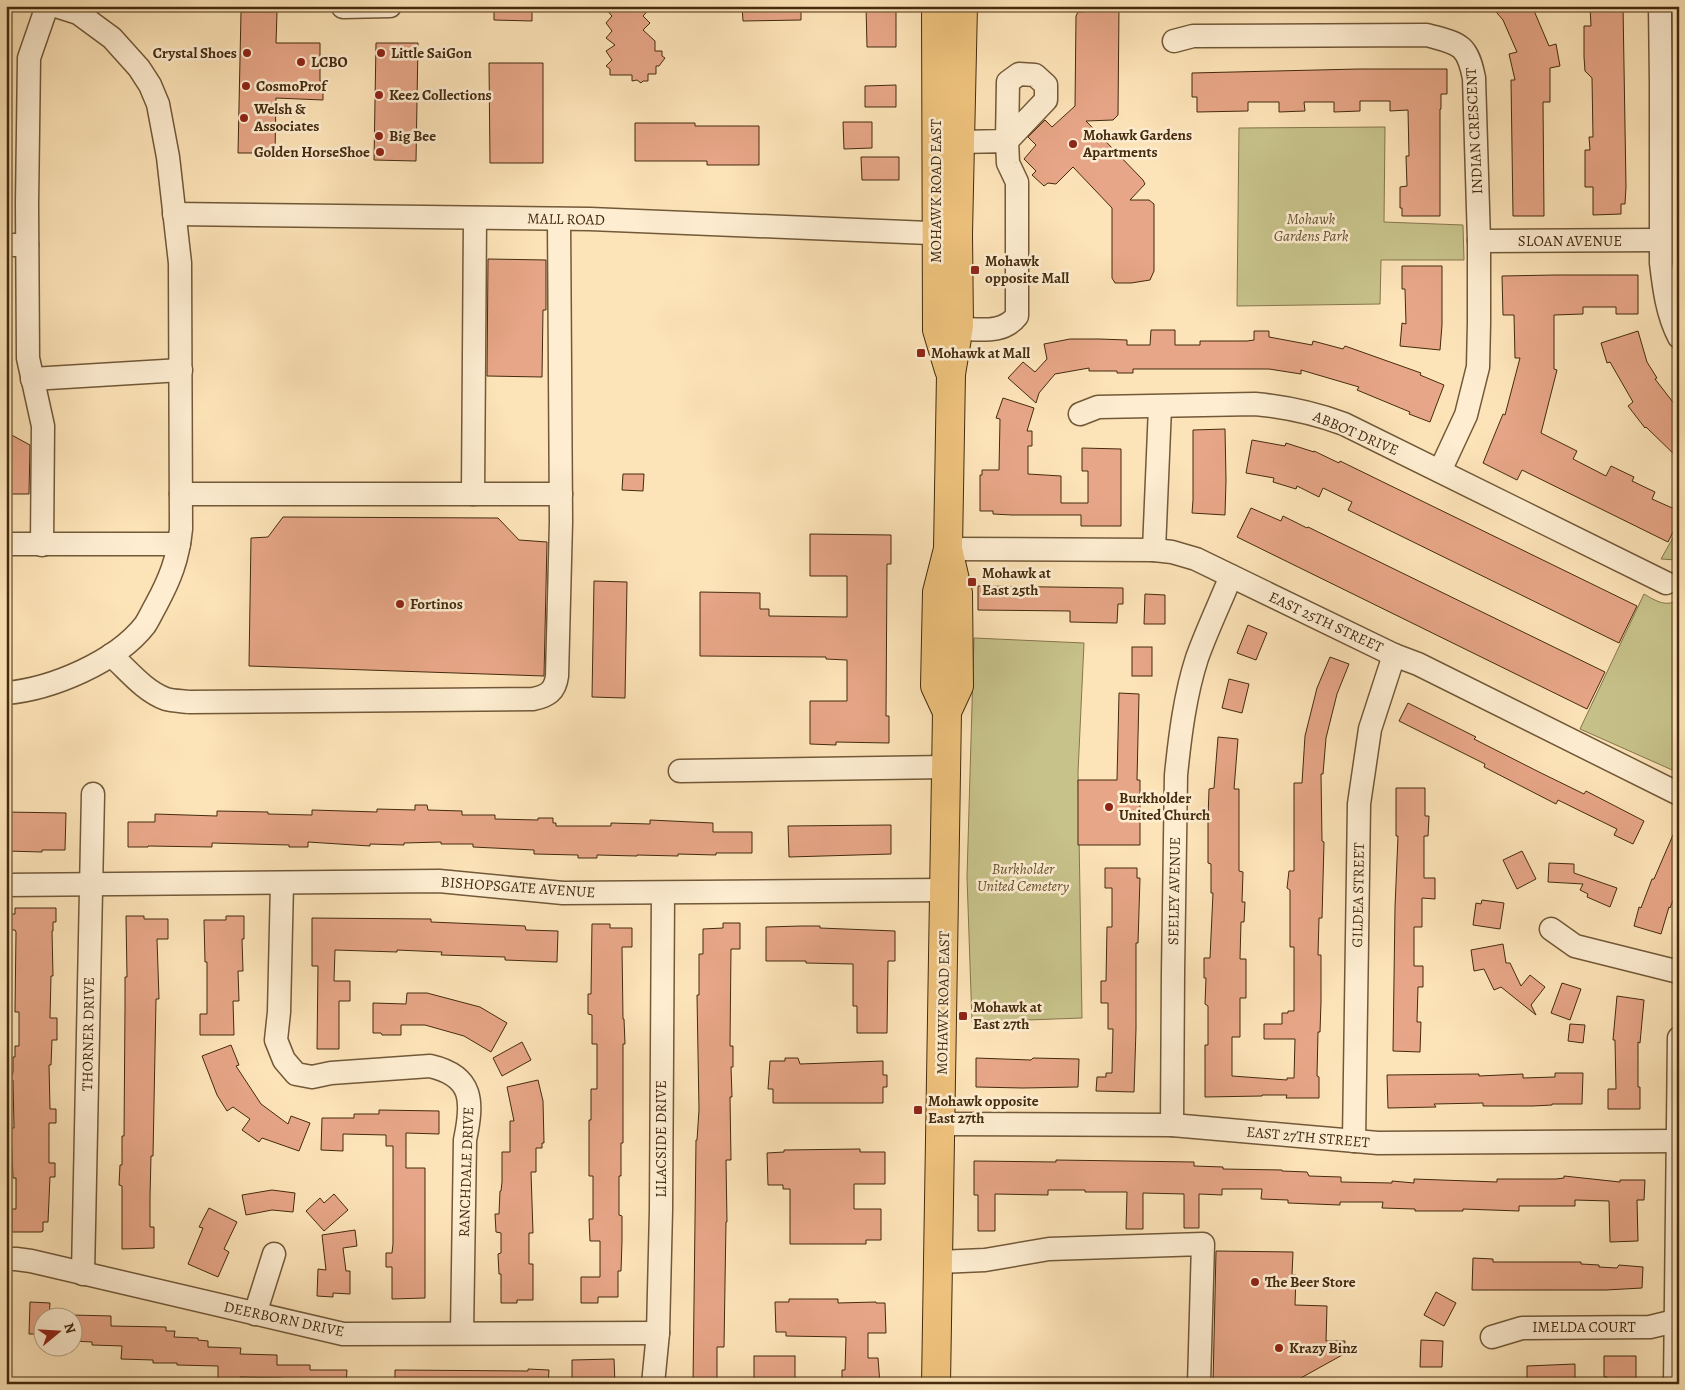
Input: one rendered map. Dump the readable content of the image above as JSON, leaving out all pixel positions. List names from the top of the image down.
{
  "streets": {
    "main road": ["MOHAWK ROAD EAST"],
    "street": [
      "INDIAN CRESCENT",
      "MALL ROAD",
      "SLOAN AVENUE",
      "ABBOT DRIVE",
      "EAST 25TH STREET",
      "BISHOPSGATE AVENUE",
      "SEELEY AVENUE",
      "GILDEA STREET",
      "THORNER DRIVE",
      "EAST 27TH STREET",
      "LILACSIDE DRIVE",
      "RANCHDALE DRIVE",
      "DEERBORN DRIVE",
      "IMELDA COURT"
    ]
  },
  "crossings": [
    ["INDIAN CRESCENT", "SLOAN AVENUE"],
    ["INDIAN CRESCENT", "ABBOT DRIVE"],
    ["MOHAWK ROAD EAST", "MALL ROAD"],
    ["MOHAWK ROAD EAST", "EAST 25TH STREET"],
    ["MOHAWK ROAD EAST", "BISHOPSGATE AVENUE"],
    ["MOHAWK ROAD EAST", "EAST 27TH STREET"],
    ["EAST 25TH STREET", "SEELEY AVENUE"],
    ["EAST 25TH STREET", "GILDEA STREET"],
    ["BISHOPSGATE AVENUE", "THORNER DRIVE"],
    ["BISHOPSGATE AVENUE", "LILACSIDE DRIVE"],
    ["BISHOPSGATE AVENUE", "RANCHDALE DRIVE"],
    ["SEELEY AVENUE", "EAST 27TH STREET"],
    ["GILDEA STREET", "EAST 27TH STREET"],
    ["THORNER DRIVE", "DEERBORN DRIVE"],
    ["LILACSIDE DRIVE", "DEERBORN DRIVE"],
    ["RANCHDALE DRIVE", "DEERBORN DRIVE"]
  ],
  "parks": ["Mohawk Gardens Park", "Burkholder United Cemetery"],
  "places": {
    "other": [
      "Crystal Shoes",
      "Little SaiGon",
      "LCBO",
      "CosmoProf",
      "Kee2 Collections",
      "Welsh & Associates",
      "Big Bee",
      "Mohawk Gardens Apartments",
      "Golden HorseShoe",
      "Fortinos",
      "Burkholder United Church",
      "The Beer Store",
      "Krazy Binz"
    ],
    "transit": [
      "Mohawk opposite Mall",
      "Mohawk at Mall",
      "Mohawk at East 25th",
      "Mohawk at East 27th",
      "Mohawk opposite East 27th"
    ]
  },
  "north": "right"
}
